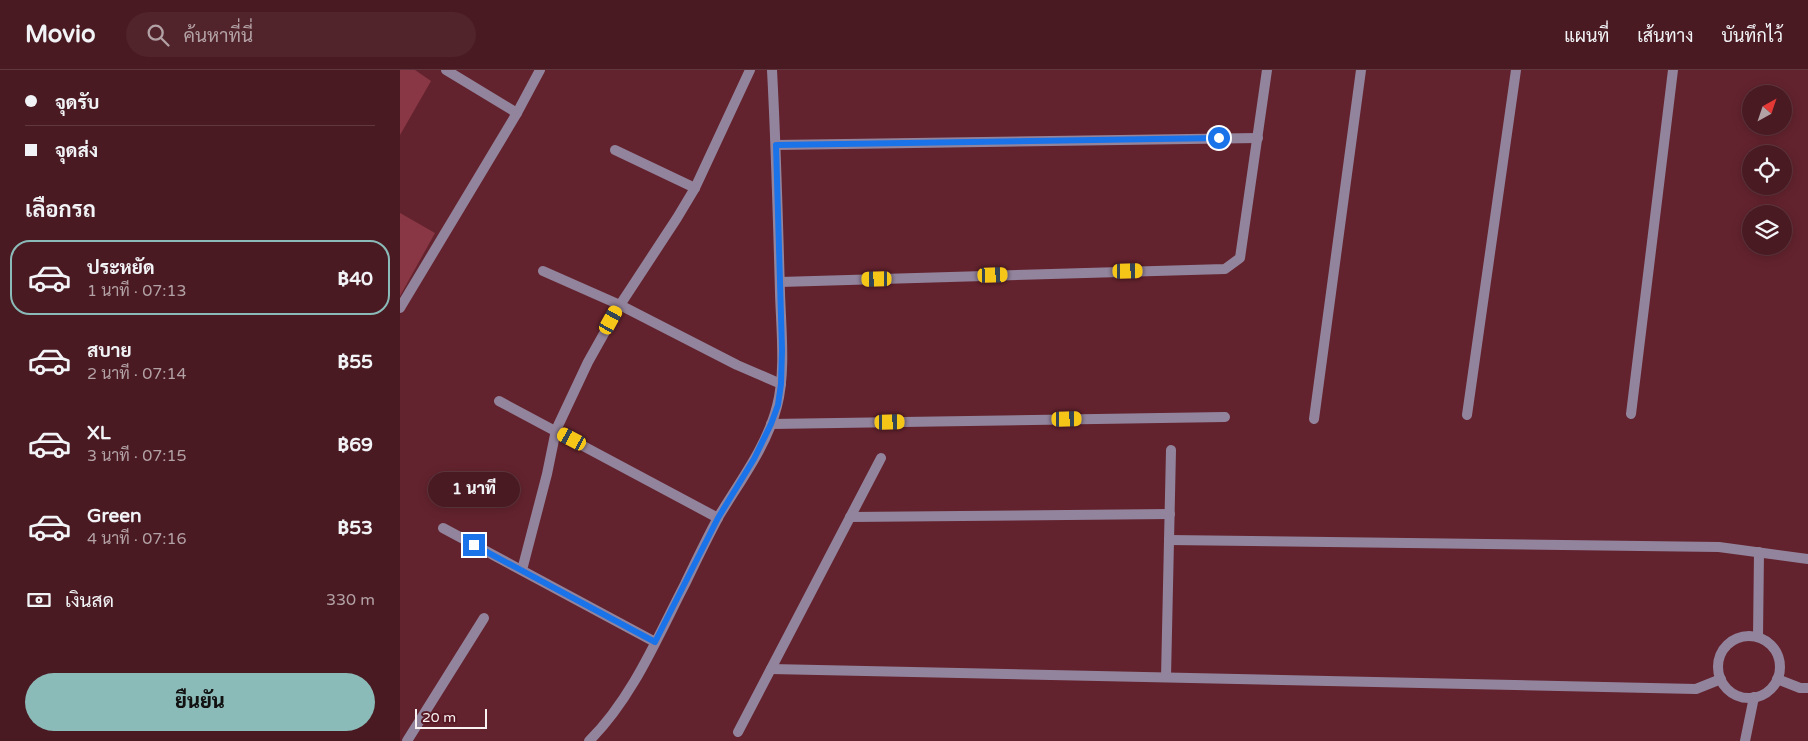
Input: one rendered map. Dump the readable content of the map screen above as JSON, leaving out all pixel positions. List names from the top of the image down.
{
  "scale_bar": "20 m",
  "north": "top right",
  "page": {
    "header": "Movio",
    "search": "ค้นหาที่นี่",
    "nav": ["แผนที่", "เส้นทาง", "บันทึกไว้"],
    "banner": ["จุดรับ", "จุดส่ง"],
    "heading": "เลือกรถ",
    "list": [
      {
        "name": "ประหยัด",
        "note": "1 นาที · 07:13",
        "value": "฿40"
      },
      {
        "name": "สบาย",
        "note": "2 นาที · 07:14",
        "value": "฿55"
      },
      {
        "name": "XL",
        "note": "3 นาที · 07:15",
        "value": "฿69"
      },
      {
        "name": "Green",
        "note": "4 นาที · 07:16",
        "value": "฿53"
      }
    ],
    "bubble": "1 นาที",
    "pay": ["เงินสด", "330 m"],
    "buttons": "ยืนยัน",
    "scale": "20 m"
  }
}
